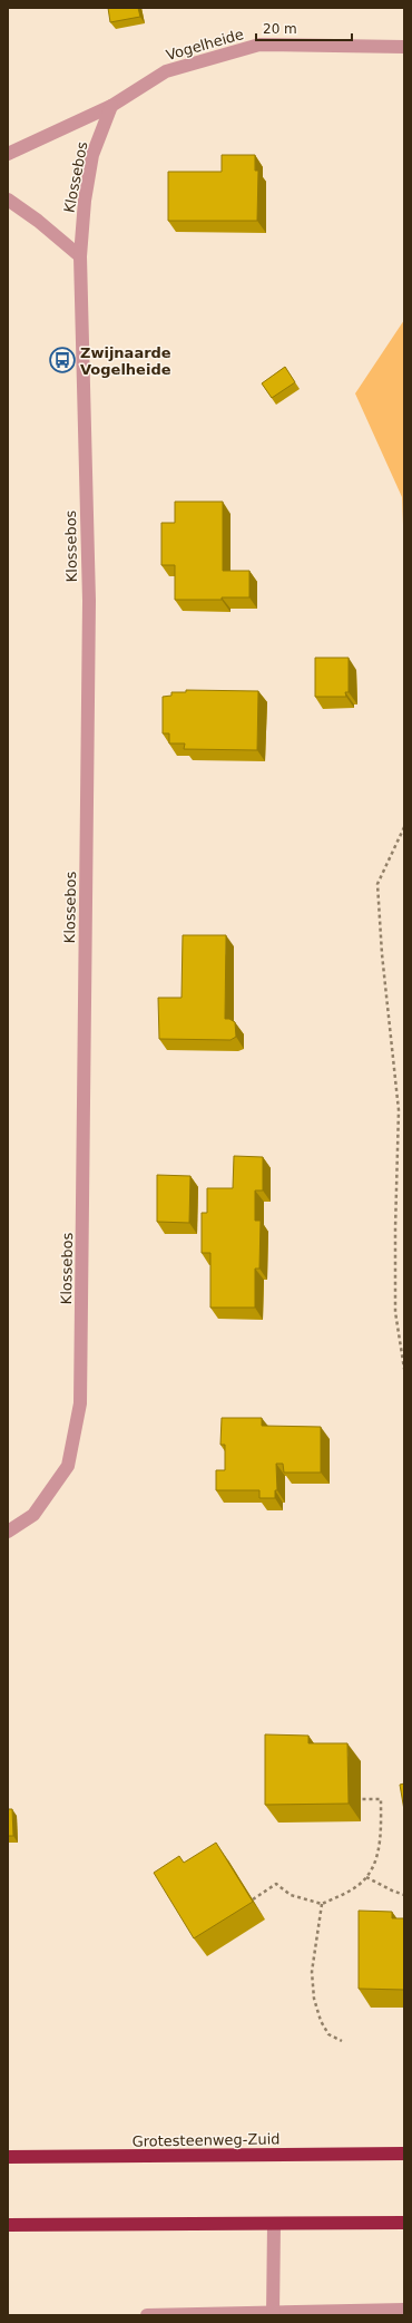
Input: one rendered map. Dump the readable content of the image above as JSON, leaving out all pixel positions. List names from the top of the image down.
{
  "streets": {
    "highway": ["Grotesteenweg-Zuid"],
    "street": ["Vogelheide", "Klossebos"]
  },
  "crossings": [
    ["Vogelheide", "Klossebos"]
  ],
  "places": {
    "bus stop": ["Zwijnaarde Vogelheide"]
  },
  "scale_bar": "20 m"
}
